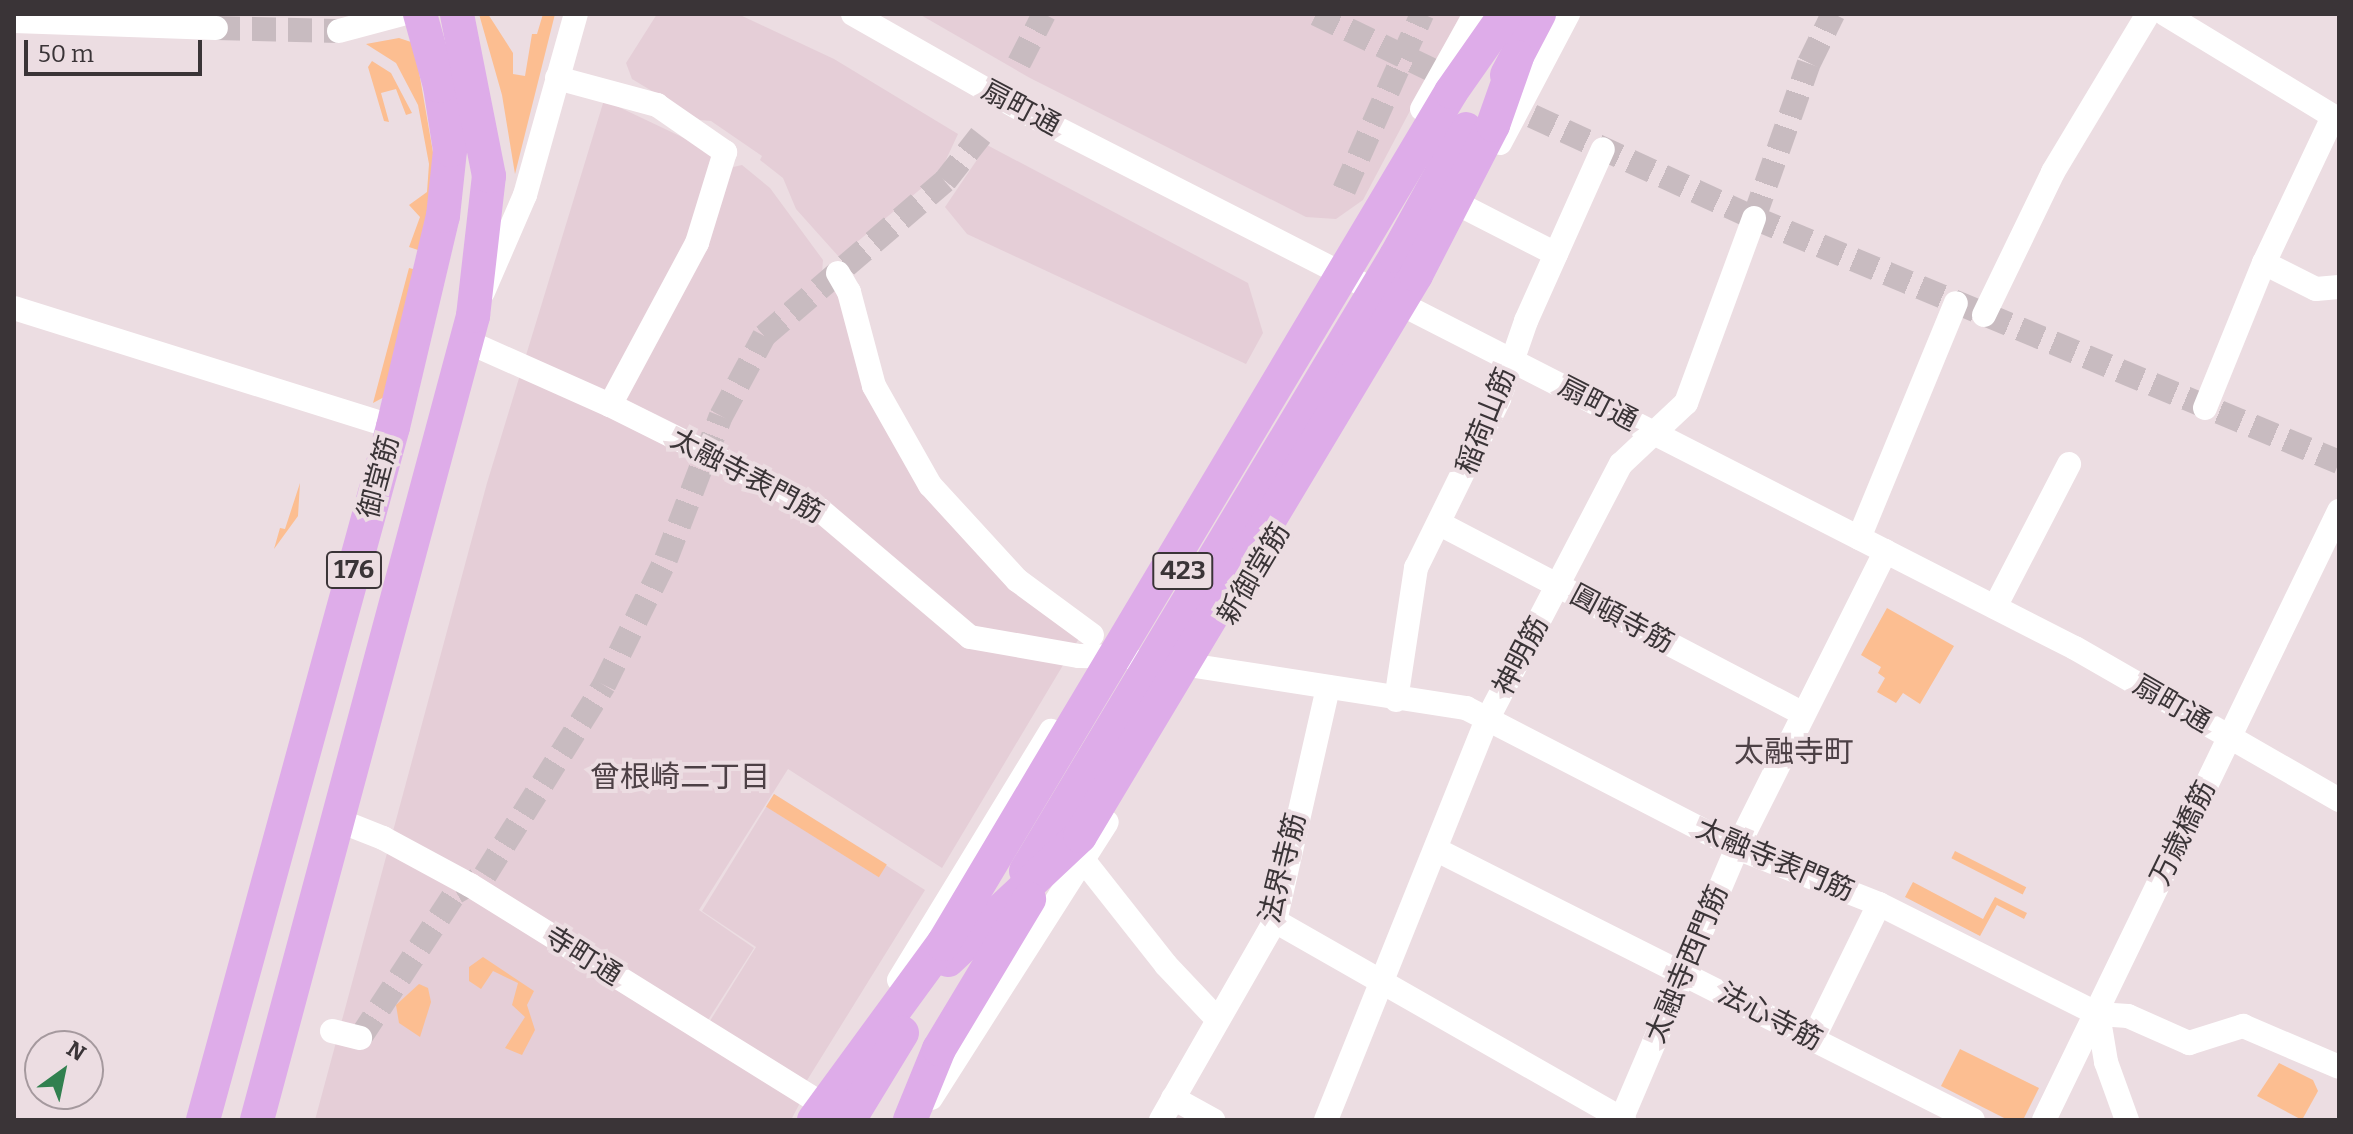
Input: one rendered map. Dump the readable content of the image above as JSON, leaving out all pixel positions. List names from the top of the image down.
{
  "streets": {
    "highway": ["御堂筋", "176", "423"],
    "street": [
      "扇町通",
      "稲荷山筋",
      "太融寺表門筋",
      "新御堂筋",
      "圓頓寺筋",
      "神明筋",
      "万歳橋筋",
      "法界寺筋",
      "寺町通",
      "太融寺西門筋",
      "法心寺筋"
    ]
  },
  "crossings": [
    ["扇町通", "稲荷山筋"],
    ["扇町通", "新御堂筋"],
    ["扇町通", "神明筋"],
    ["扇町通", "万歳橋筋"],
    ["扇町通", "太融寺西門筋"],
    ["稲荷山筋", "太融寺表門筋"],
    ["稲荷山筋", "圓頓寺筋"],
    ["太融寺表門筋", "御堂筋"],
    ["太融寺表門筋", "新御堂筋"],
    ["太融寺表門筋", "神明筋"],
    ["太融寺表門筋", "万歳橋筋"],
    ["太融寺表門筋", "法界寺筋"],
    ["太融寺表門筋", "太融寺西門筋"],
    ["御堂筋", "寺町通"],
    ["423", "寺町通"],
    ["圓頓寺筋", "神明筋"],
    ["圓頓寺筋", "太融寺西門筋"],
    ["神明筋", "法心寺筋"],
    ["太融寺西門筋", "法心寺筋"]
  ],
  "districts": ["太融寺町", "曾根崎二丁目"],
  "scale_bar": "50 m",
  "north": "top right"
}
